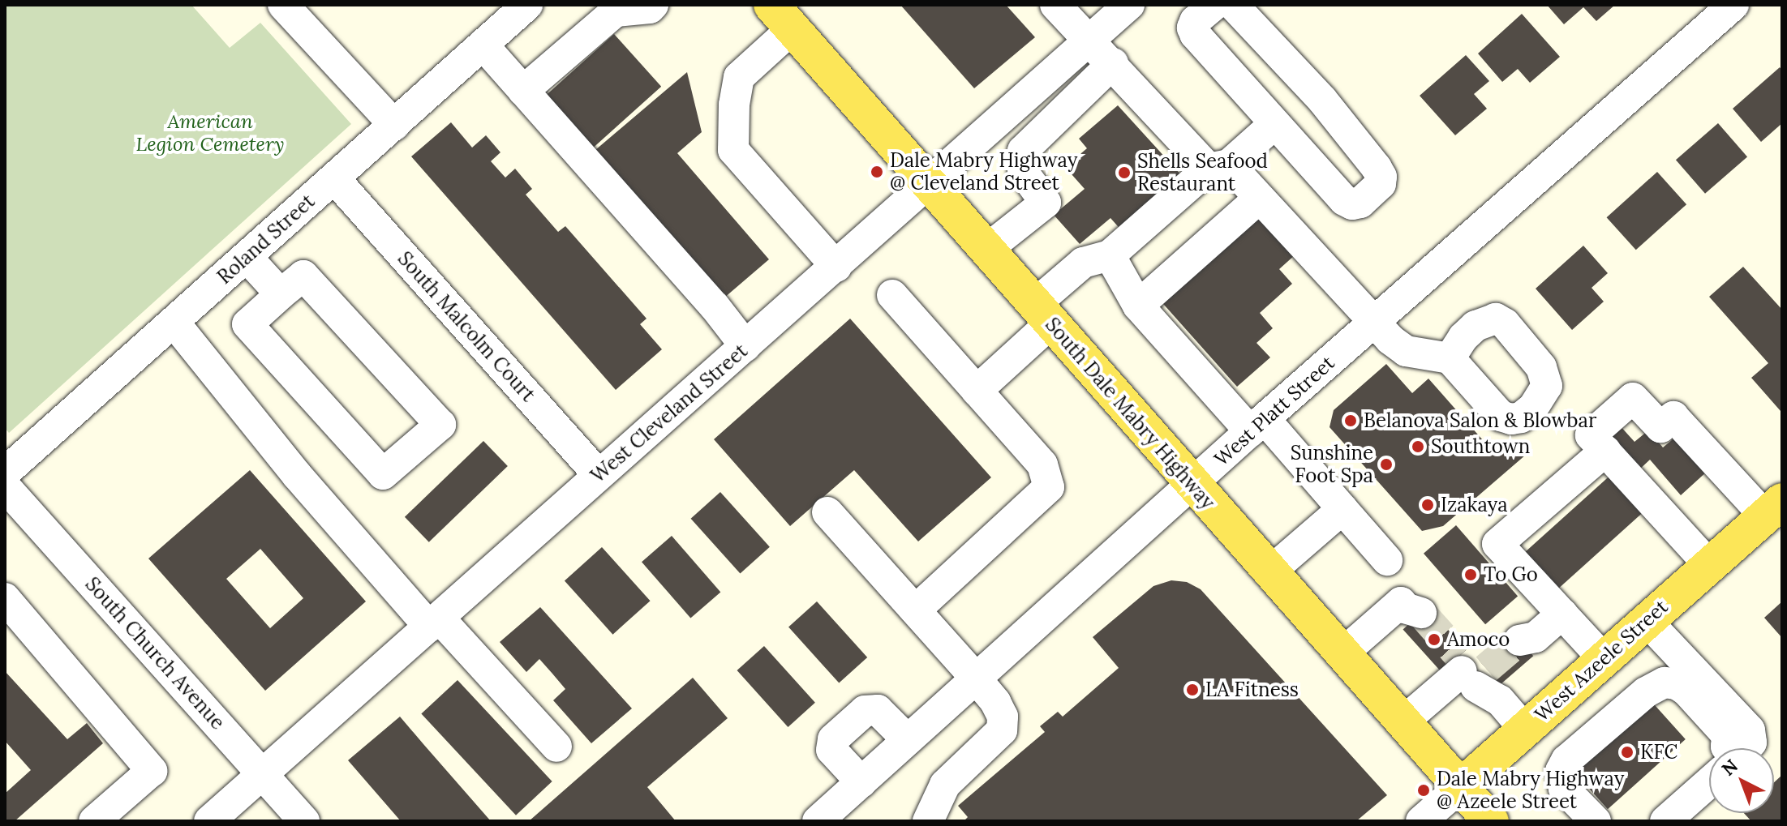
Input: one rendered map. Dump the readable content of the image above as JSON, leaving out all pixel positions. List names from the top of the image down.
{
  "streets": {
    "main road": ["South Dale Mabry Highway", "West Azeele Street"],
    "street": [
      "Roland Street",
      "South Malcolm Court",
      "West Platt Street",
      "West Cleveland Street",
      "South Church Avenue"
    ]
  },
  "crossings": [
    ["Roland Street", "South Malcolm Court"],
    ["Roland Street", "South Church Avenue"],
    ["South Malcolm Court", "West Cleveland Street"],
    ["West Platt Street", "South Dale Mabry Highway"],
    ["West Cleveland Street", "South Dale Mabry Highway"],
    ["West Cleveland Street", "South Church Avenue"],
    ["South Dale Mabry Highway", "West Azeele Street"]
  ],
  "parks": ["American Legion Cemetery"],
  "places": [
    "Dale Mabry Highway @ Cleveland Street",
    "Shells Seafood Restaurant",
    "Belanova Salon & Blowbar",
    "Southtown",
    "Sunshine Foot Spa",
    "Izakaya",
    "To Go",
    "Amoco",
    "LA Fitness",
    "KFC",
    "Dale Mabry Highway @ Azeele Street"
  ],
  "north": "top left"
}
